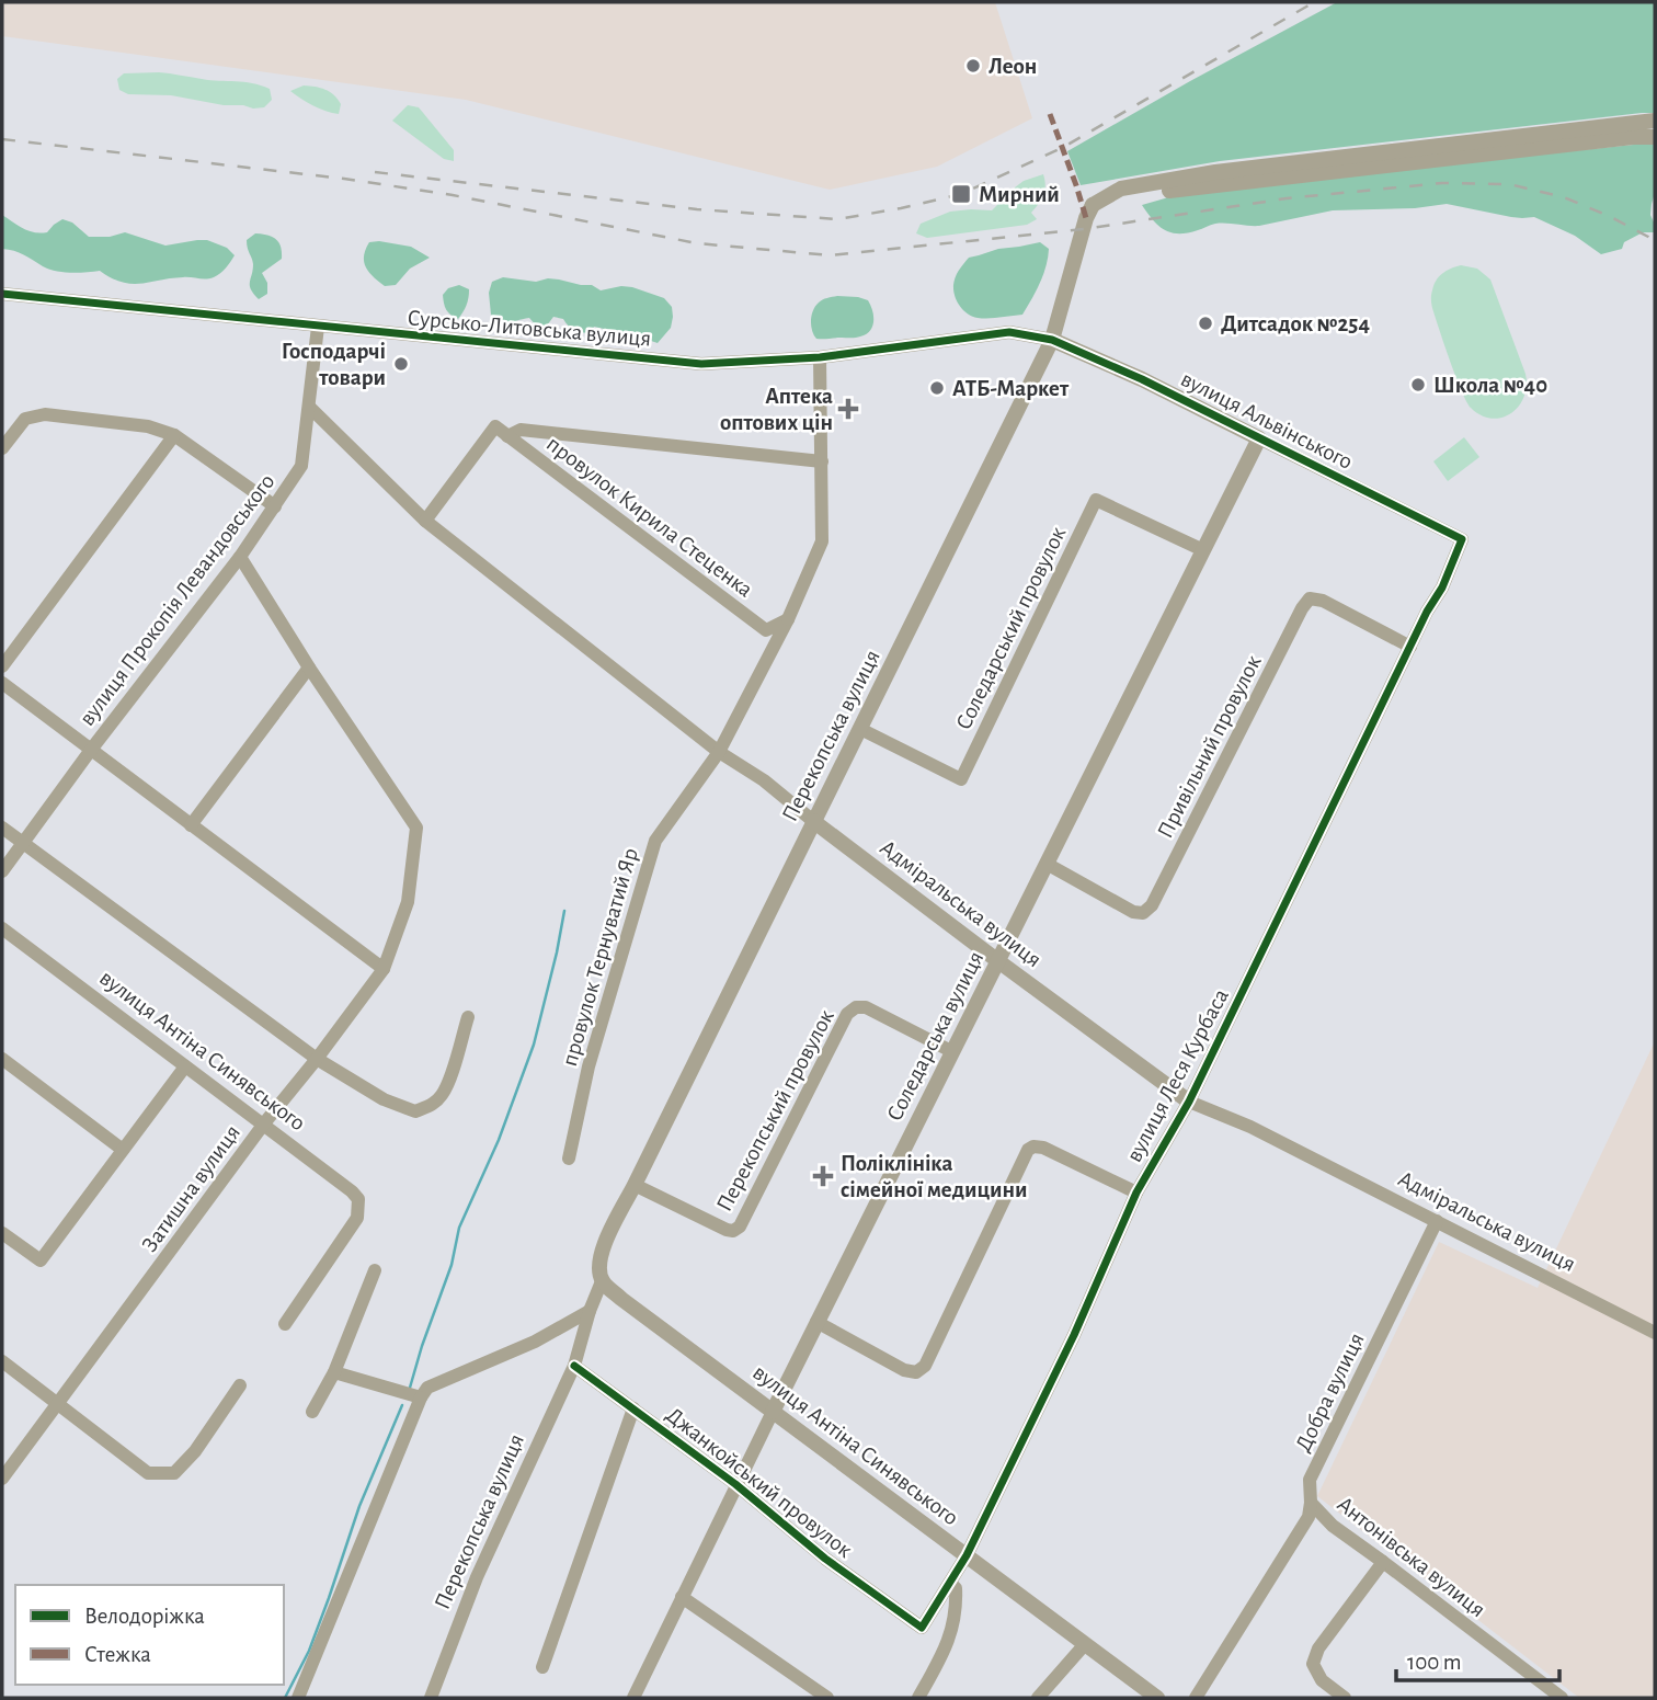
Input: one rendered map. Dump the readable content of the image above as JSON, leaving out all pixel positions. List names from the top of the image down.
{
  "streets": {
    "street": [
      "Сурсько-Литовська вулиця",
      "вулиця Альвінського",
      "провулок Кирила Стеценка",
      "вулиця Прокопія Левандовського",
      "Соледарський провулок",
      "Перекопська вулиця",
      "Привільний провулок",
      "Адміральська вулиця",
      "провулок Тернуватий Яр",
      "Соледарська вулиця",
      "вулиця Антіна Синявського",
      "вулиця Леся Курбаса",
      "Перекопський провулок",
      "Затишна вулиця",
      "Добра вулиця",
      "Джанкойський провулок",
      "Антонівська вулиця"
    ]
  },
  "crossings": [
    ["Сурсько-Литовська вулиця", "вулиця Альвінського"],
    ["Сурсько-Литовська вулиця", "вулиця Прокопія Левандовського"],
    ["Сурсько-Литовська вулиця", "Перекопська вулиця"],
    ["Сурсько-Литовська вулиця", "провулок Тернуватий Яр"],
    ["вулиця Альвінського", "Перекопська вулиця"],
    ["вулиця Альвінського", "Соледарська вулиця"],
    ["вулиця Альвінського", "вулиця Леся Курбаса"],
    ["провулок Кирила Стеценка", "Адміральська вулиця"],
    ["провулок Кирила Стеценка", "провулок Тернуватий Яр"],
    ["вулиця Прокопія Левандовського", "Адміральська вулиця"],
    ["вулиця Прокопія Левандовського", "Затишна вулиця"],
    ["Соледарський провулок", "Перекопська вулиця"],
    ["Соледарський провулок", "Соледарська вулиця"],
    ["Перекопська вулиця", "Адміральська вулиця"],
    ["Перекопська вулиця", "вулиця Антіна Синявського"],
    ["Перекопська вулиця", "Перекопський провулок"],
    ["Перекопська вулиця", "Джанкойський провулок"],
    ["Привільний провулок", "Соледарська вулиця"],
    ["Привільний провулок", "вулиця Леся Курбаса"],
    ["Адміральська вулиця", "провулок Тернуватий Яр"],
    ["Адміральська вулиця", "Соледарська вулиця"],
    ["Адміральська вулиця", "вулиця Леся Курбаса"],
    ["Адміральська вулиця", "Добра вулиця"],
    ["Соледарська вулиця", "вулиця Антіна Синявського"],
    ["Соледарська вулиця", "Перекопський провулок"],
    ["Соледарська вулиця", "Джанкойський провулок"],
    ["вулиця Антіна Синявського", "вулиця Леся Курбаса"],
    ["вулиця Антіна Синявського", "Затишна вулиця"],
    ["вулиця Леся Курбаса", "Джанкойський провулок"],
    ["Добра вулиця", "Антонівська вулиця"]
  ],
  "places": {
    "other": [
      "Леон",
      "Дитсадок №254",
      "Господарчі товари",
      "Школа №40",
      "АТБ-Маркет"
    ],
    "transit": ["Мирний"],
    "health": ["Аптека оптових цін", "Поліклініка сімейної медицини"]
  },
  "legend": ["Велодоріжка", "Стежка"],
  "scale_bar": "100 m"
}
